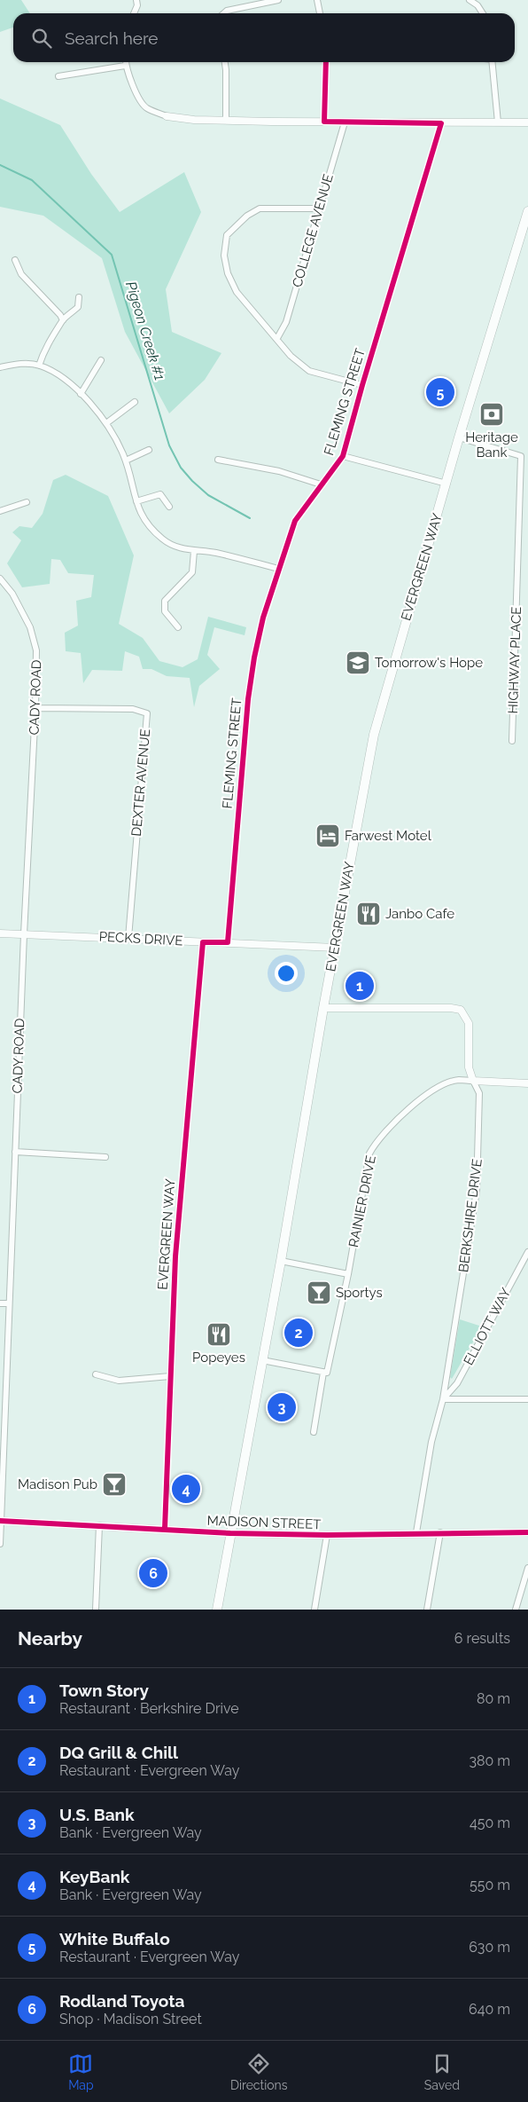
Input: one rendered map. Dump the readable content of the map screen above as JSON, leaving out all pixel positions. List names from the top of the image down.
{
  "streets": {
    "main road": ["EVERGREEN WAY"],
    "street": [
      "COLLEGE AVENUE",
      "FLEMING STREET",
      "HIGHWAY PLACE",
      "CADY ROAD",
      "DEXTER AVENUE",
      "PECKS DRIVE",
      "RAINIER DRIVE",
      "BERKSHIRE DRIVE",
      "ELLIOTT WAY",
      "MADISON STREET"
    ]
  },
  "crossings": [
    ["FLEMING STREET", "PECKS DRIVE"],
    ["EVERGREEN WAY", "HIGHWAY PLACE"],
    ["EVERGREEN WAY", "PECKS DRIVE"],
    ["EVERGREEN WAY", "BERKSHIRE DRIVE"],
    ["EVERGREEN WAY", "MADISON STREET"],
    ["CADY ROAD", "DEXTER AVENUE"],
    ["CADY ROAD", "PECKS DRIVE"],
    ["CADY ROAD", "MADISON STREET"],
    ["DEXTER AVENUE", "PECKS DRIVE"],
    ["RAINIER DRIVE", "BERKSHIRE DRIVE"],
    ["BERKSHIRE DRIVE", "ELLIOTT WAY"],
    ["BERKSHIRE DRIVE", "MADISON STREET"]
  ],
  "water": ["Pigeon Creek #1"],
  "places": {
    "bank": ["Heritage Bank"],
    "school or university": ["Tomorrow's Hope"],
    "hotel": ["Farwest Motel"],
    "restaurant": ["Janbo Cafe", "Popeyes"],
    "bar": ["Sportys", "Madison Pub"]
  },
  "page": {
    "search": "Search here",
    "pins": [
      "5",
      "1",
      "2",
      "3",
      "4",
      "6"
    ],
    "heading": ["Nearby", "6 results"],
    "list": [
      {
        "mark": "1",
        "name": "Town Story",
        "note": "Restaurant · Berkshire Drive",
        "value": "80 m"
      },
      {
        "mark": "2",
        "name": "DQ Grill & Chill",
        "note": "Restaurant · Evergreen Way",
        "value": "380 m"
      },
      {
        "mark": "3",
        "name": "U.S. Bank",
        "note": "Bank · Evergreen Way",
        "value": "450 m"
      },
      {
        "mark": "4",
        "name": "KeyBank",
        "note": "Bank · Evergreen Way",
        "value": "550 m"
      },
      {
        "mark": "5",
        "name": "White Buffalo",
        "note": "Restaurant · Evergreen Way",
        "value": "630 m"
      },
      {
        "mark": "6",
        "name": "Rodland Toyota",
        "note": "Shop · Madison Street",
        "value": "640 m"
      }
    ],
    "nav": ["Map", "Directions", "Saved"]
  }
}
